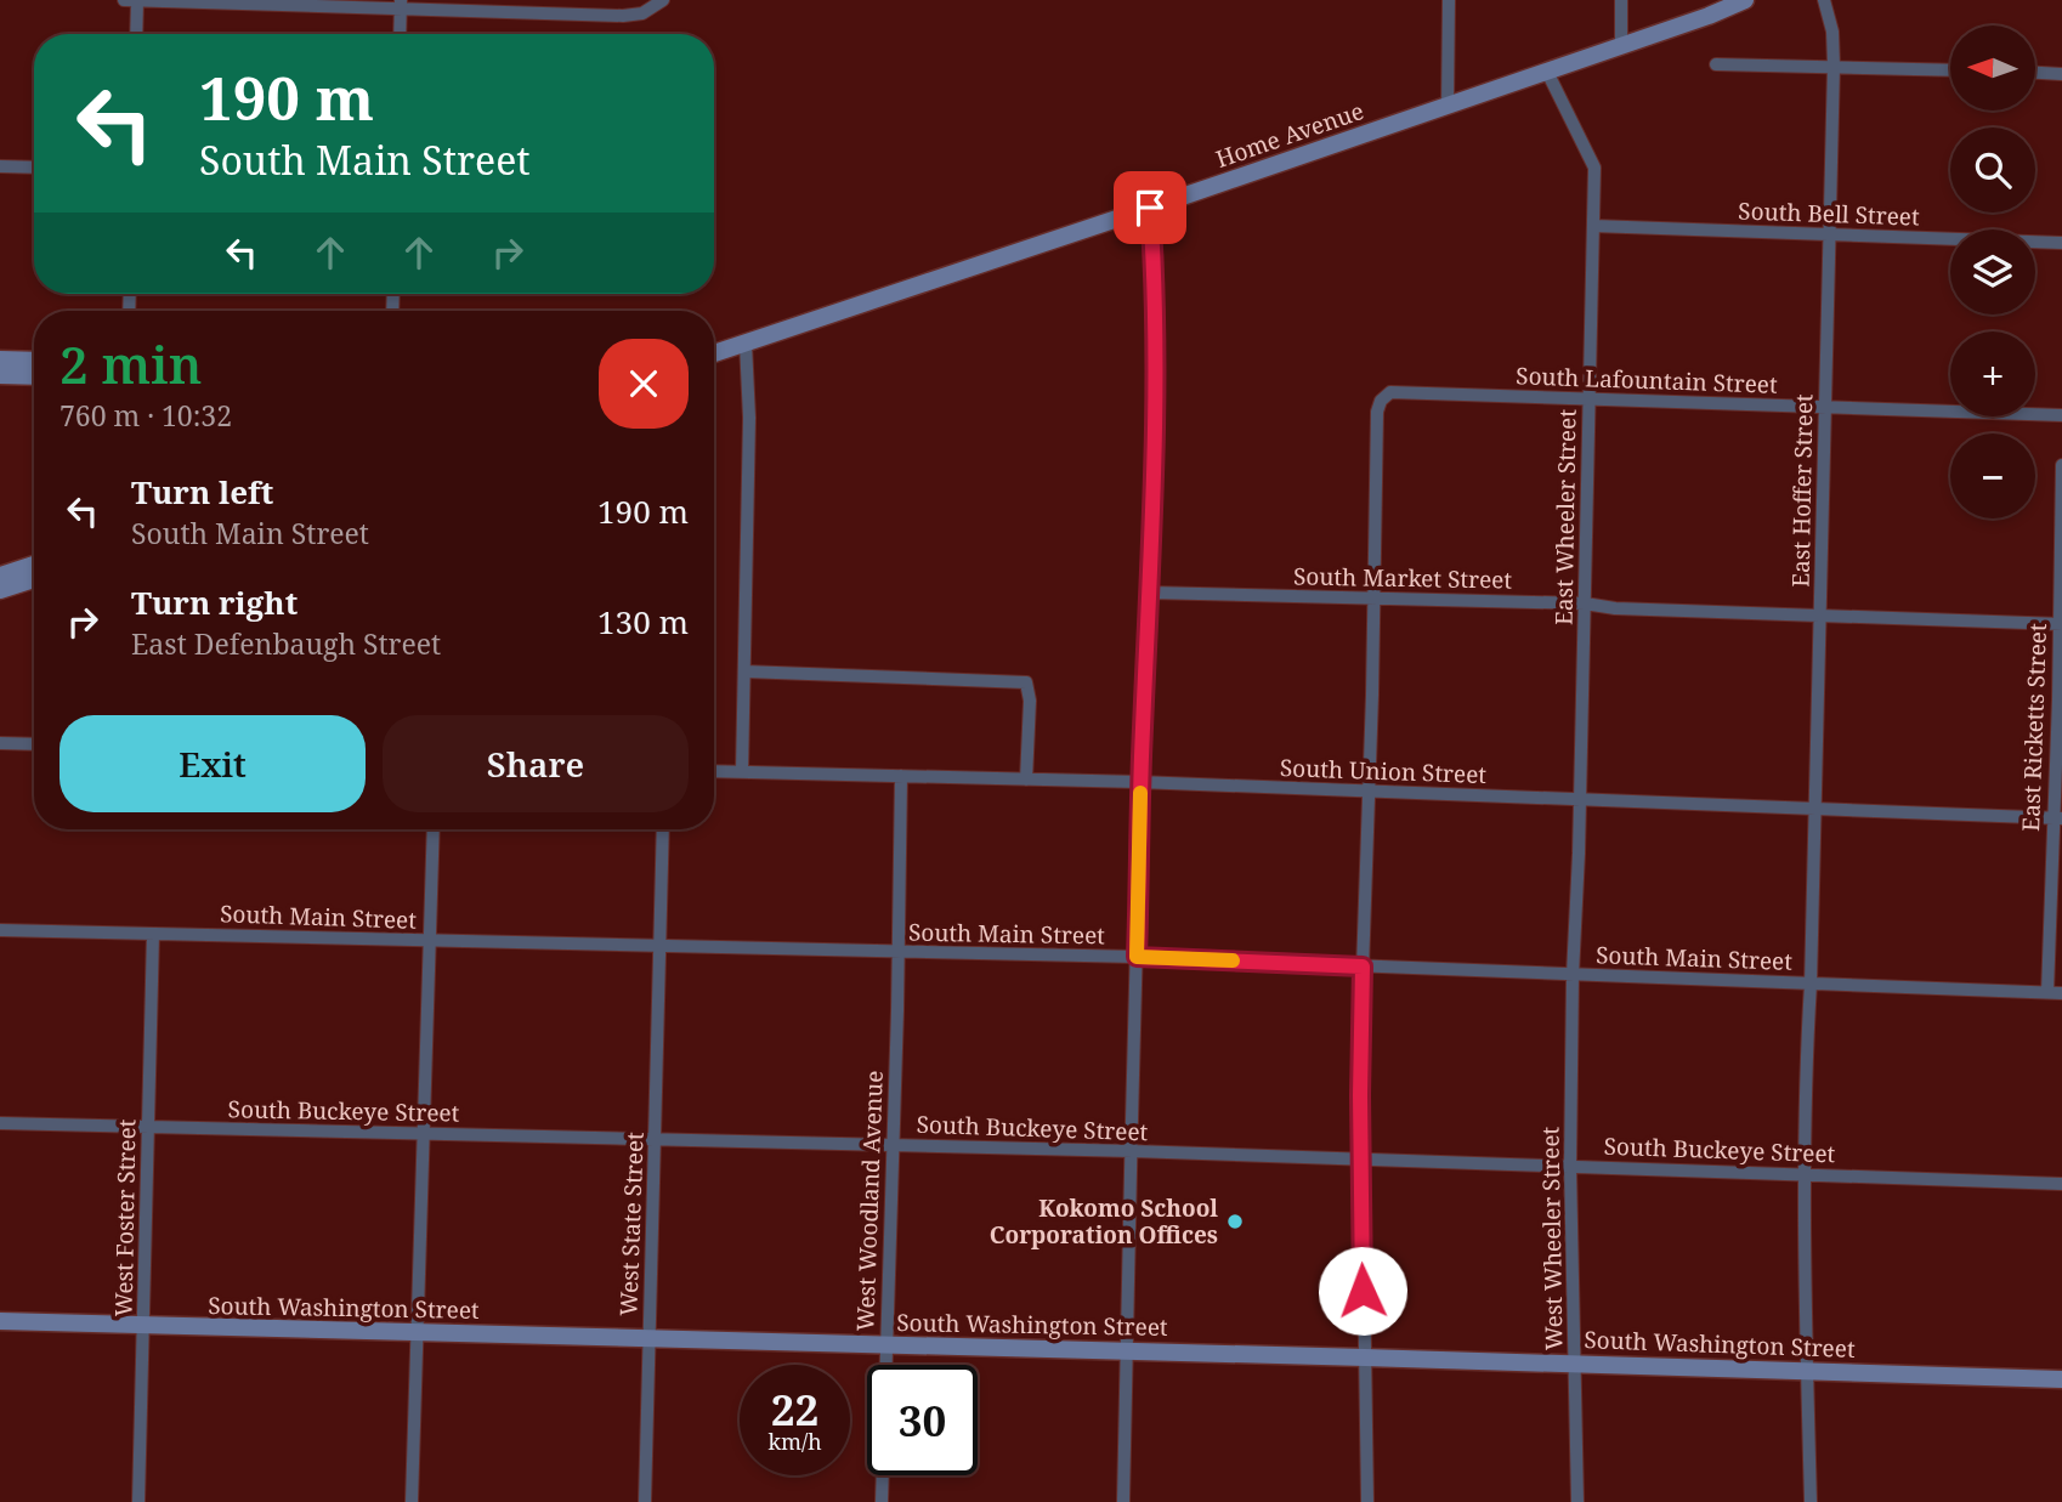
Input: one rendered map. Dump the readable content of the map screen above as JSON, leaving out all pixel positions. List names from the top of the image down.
{
  "streets": {
    "main road": ["Home Avenue", "South Washington Street"],
    "street": [
      "South Bell Street",
      "South Lafountain Street",
      "East Hoffer Street",
      "East Wheeler Street",
      "South Market Street",
      "East Ricketts Street",
      "South Union Street",
      "South Main Street",
      "South Buckeye Street",
      "West Woodland Avenue",
      "West Foster Street",
      "West State Street",
      "West Wheeler Street"
    ]
  },
  "crossings": [
    ["Home Avenue", "East Wheeler Street"],
    ["South Bell Street", "East Hoffer Street"],
    ["South Bell Street", "East Wheeler Street"],
    ["South Lafountain Street", "East Hoffer Street"],
    ["South Lafountain Street", "East Wheeler Street"],
    ["South Lafountain Street", "South Market Street"],
    ["East Hoffer Street", "South Market Street"],
    ["East Hoffer Street", "South Union Street"],
    ["East Hoffer Street", "South Main Street"],
    ["East Hoffer Street", "South Buckeye Street"],
    ["East Hoffer Street", "South Washington Street"],
    ["East Wheeler Street", "South Market Street"],
    ["East Wheeler Street", "South Union Street"],
    ["East Wheeler Street", "South Main Street"],
    ["East Wheeler Street", "West Wheeler Street"],
    ["South Market Street", "East Ricketts Street"],
    ["East Ricketts Street", "South Union Street"],
    ["East Ricketts Street", "South Main Street"],
    ["South Union Street", "West Woodland Avenue"],
    ["South Main Street", "West Woodland Avenue"],
    ["South Main Street", "West Foster Street"],
    ["South Main Street", "West State Street"],
    ["South Main Street", "West Wheeler Street"],
    ["South Buckeye Street", "West Woodland Avenue"],
    ["South Buckeye Street", "West Foster Street"],
    ["South Buckeye Street", "West State Street"],
    ["South Buckeye Street", "West Wheeler Street"],
    ["West Woodland Avenue", "South Washington Street"],
    ["West Foster Street", "South Washington Street"],
    ["West State Street", "South Washington Street"],
    ["West Wheeler Street", "South Washington Street"]
  ],
  "places": ["Kokomo School Corporation Offices"],
  "north": "left",
  "page": {
    "map_buttons": ["+", "−"],
    "turn": ["190 m", "South Main Street"],
    "heading": ["2 min", "760 m · 10:32"],
    "list": [
      {
        "name": "Turn left",
        "note": "South Main Street",
        "value": "190 m"
      },
      {
        "name": "Turn right",
        "note": "East Defenbaugh Street",
        "value": "130 m"
      }
    ],
    "buttons": ["Exit", "Share"],
    "speed": "22 km/h",
    "limit": "30"
  }
}
